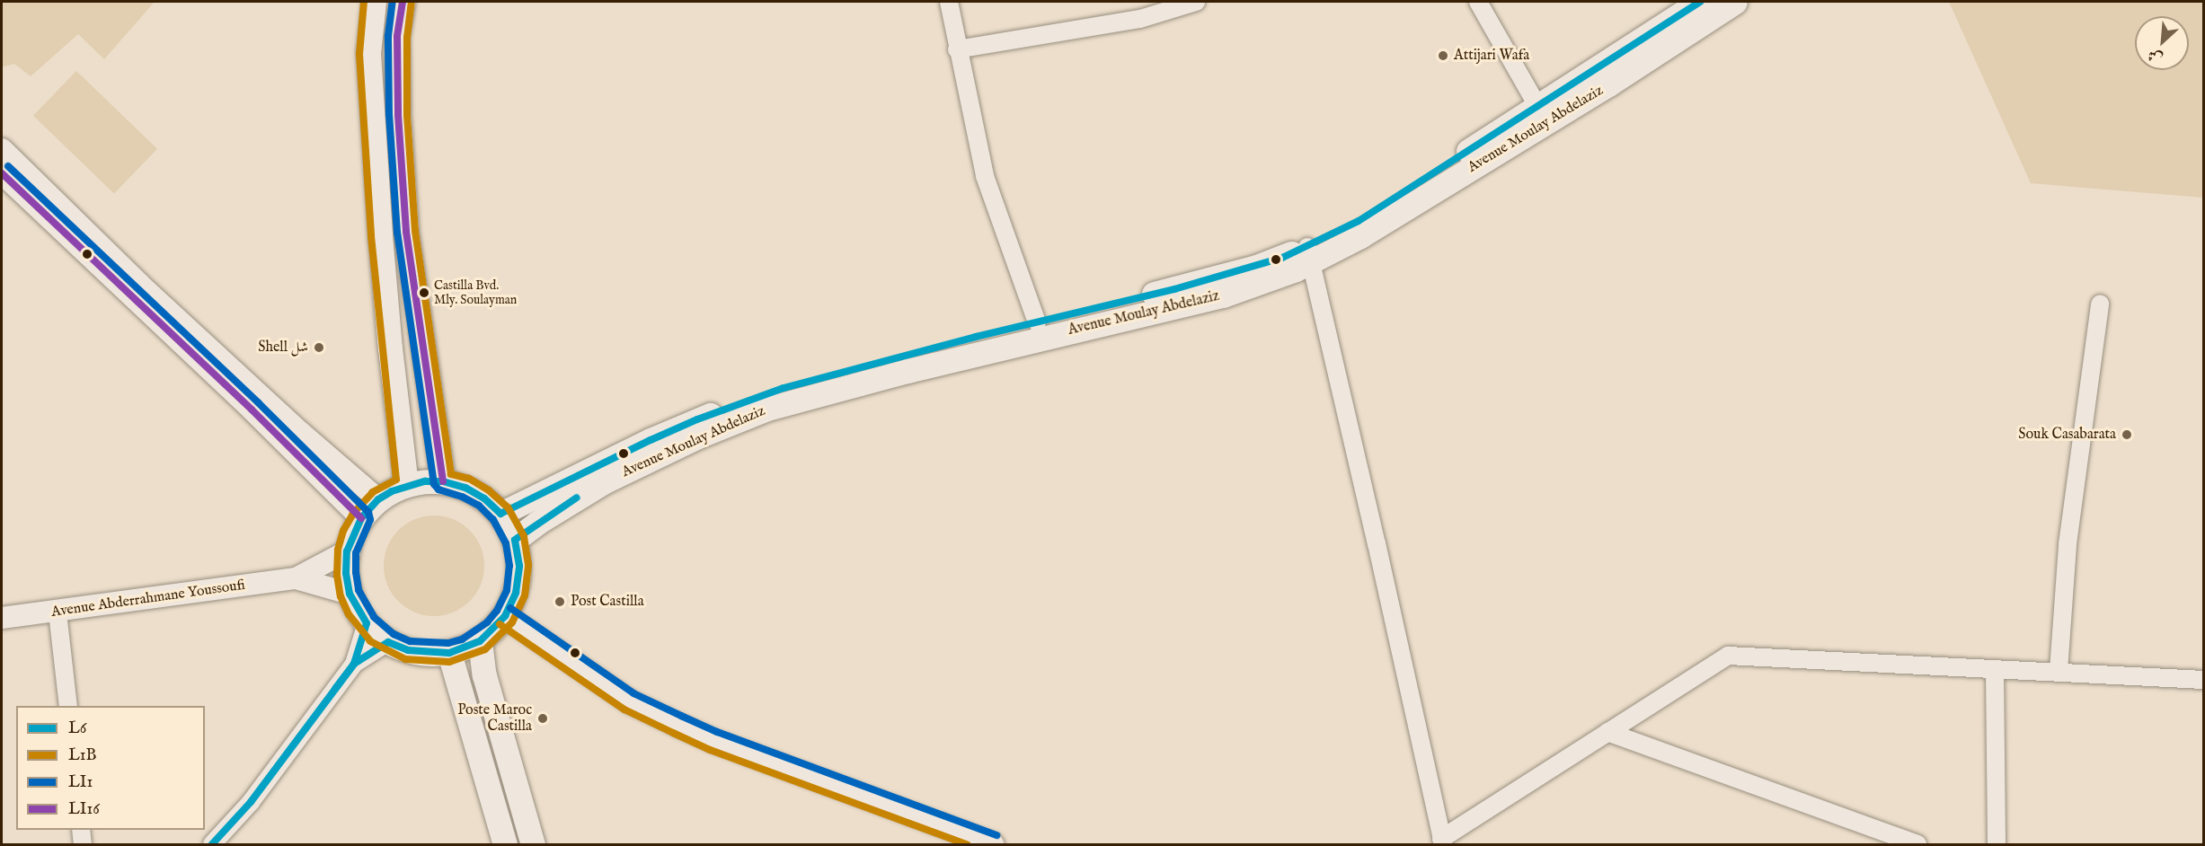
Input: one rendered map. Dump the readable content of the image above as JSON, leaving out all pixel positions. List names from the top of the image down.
{
  "streets": {
    "main road": ["Avenue Moulay Abdelaziz"],
    "street": ["Avenue Abderrahmane Youssoufi"]
  },
  "crossings": [
    ["Avenue Moulay Abdelaziz", "Avenue Abderrahmane Youssoufi"]
  ],
  "places": [
    "Attijari Wafa",
    "Castilla Bvd. Mly. Soulayman",
    "Shell شل",
    "Souk Casabarata",
    "Post Castilla",
    "Poste Maroc Castilla"
  ],
  "lines": [
    "transit line L6",
    "transit line L1B",
    "transit line LI1",
    "transit line LI16"
  ],
  "legend": [
    "L6",
    "L1B",
    "LI1",
    "LI16"
  ],
  "north": "bottom left"
}
